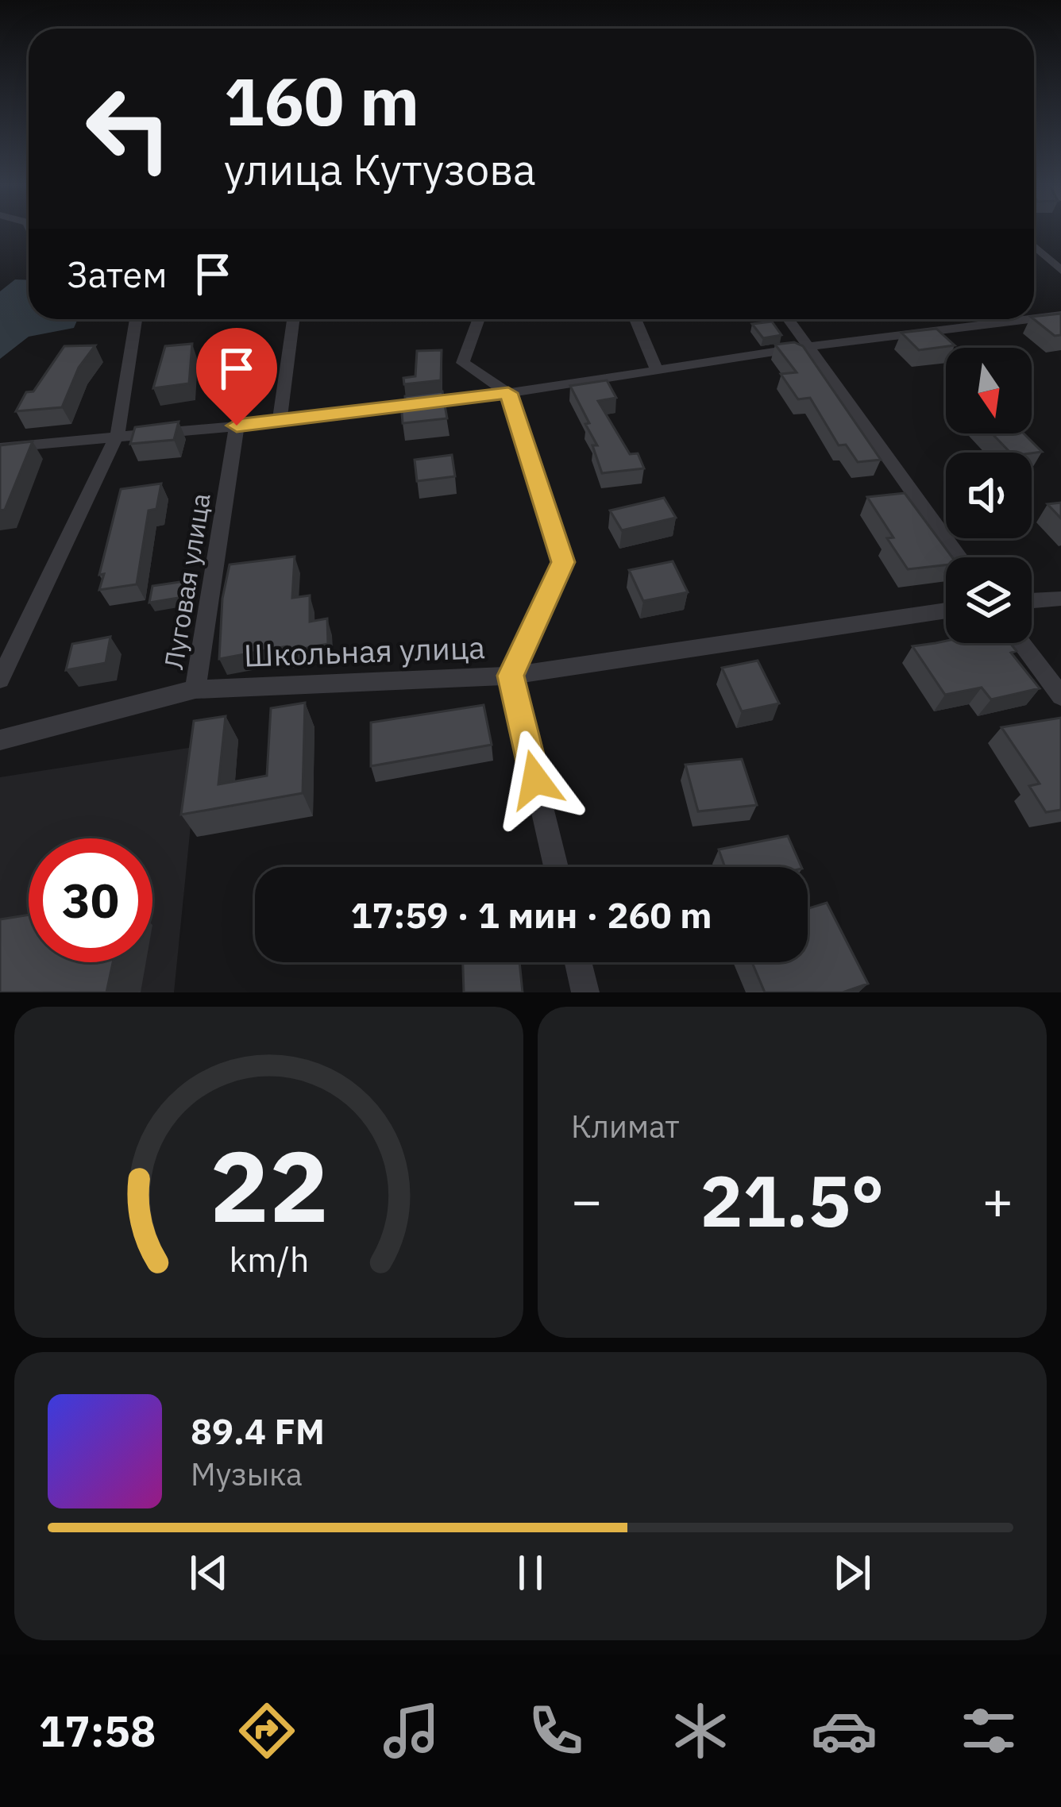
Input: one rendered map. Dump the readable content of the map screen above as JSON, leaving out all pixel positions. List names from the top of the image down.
{
  "streets": {
    "street": ["Луговая улица", "Школьная улица"]
  },
  "crossings": [
    ["Луговая улица", "Школьная улица"]
  ],
  "north": "bottom",
  "page": {
    "turn": ["160 m", "улица Кутузова"],
    "then": "Затем",
    "limit": "30",
    "trip": "17:59 · 1 мин · 260 m",
    "tile": "Климат",
    "heat": ["−", "21.5°", "+"],
    "song": ["89.4 FM", "Музыка"],
    "tabs": "17:58",
    "gauge": ["22", "km/h"]
  }
}
